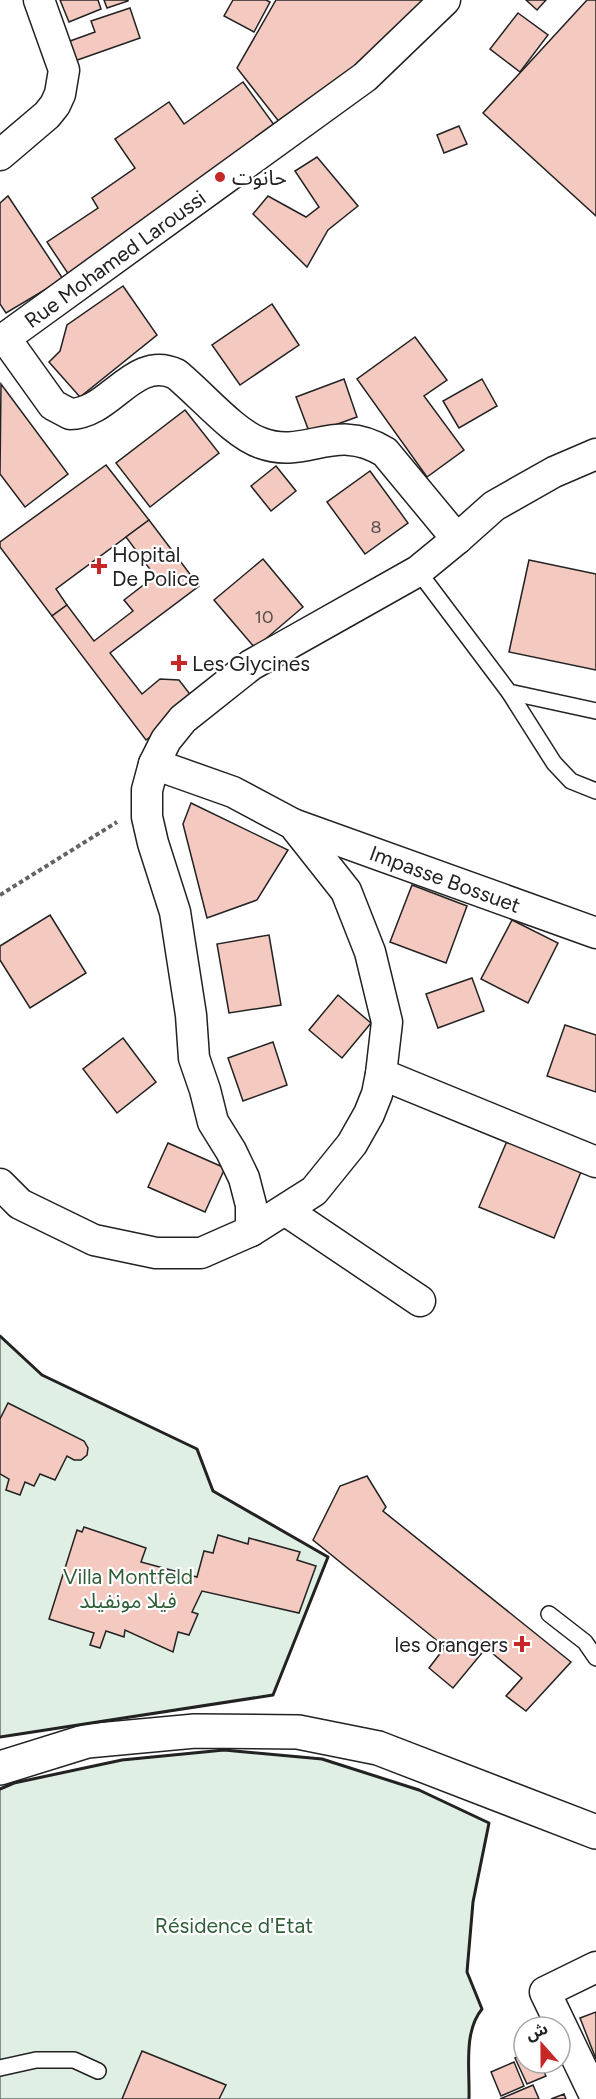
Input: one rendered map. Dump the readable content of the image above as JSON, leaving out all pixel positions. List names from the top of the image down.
{
  "streets": {
    "street": ["Rue Mohamed Laroussi", "Impasse Bossuet"]
  },
  "parks": ["Villa Montfeld فيلا مونفيلد", "Résidence d'Etat"],
  "places": {
    "other": ["حانوت"],
    "health": ["Hopital De Police", "Les Glycines", "les orangers"]
  },
  "house_numbers": ["8", "10"],
  "north": "top"
}
